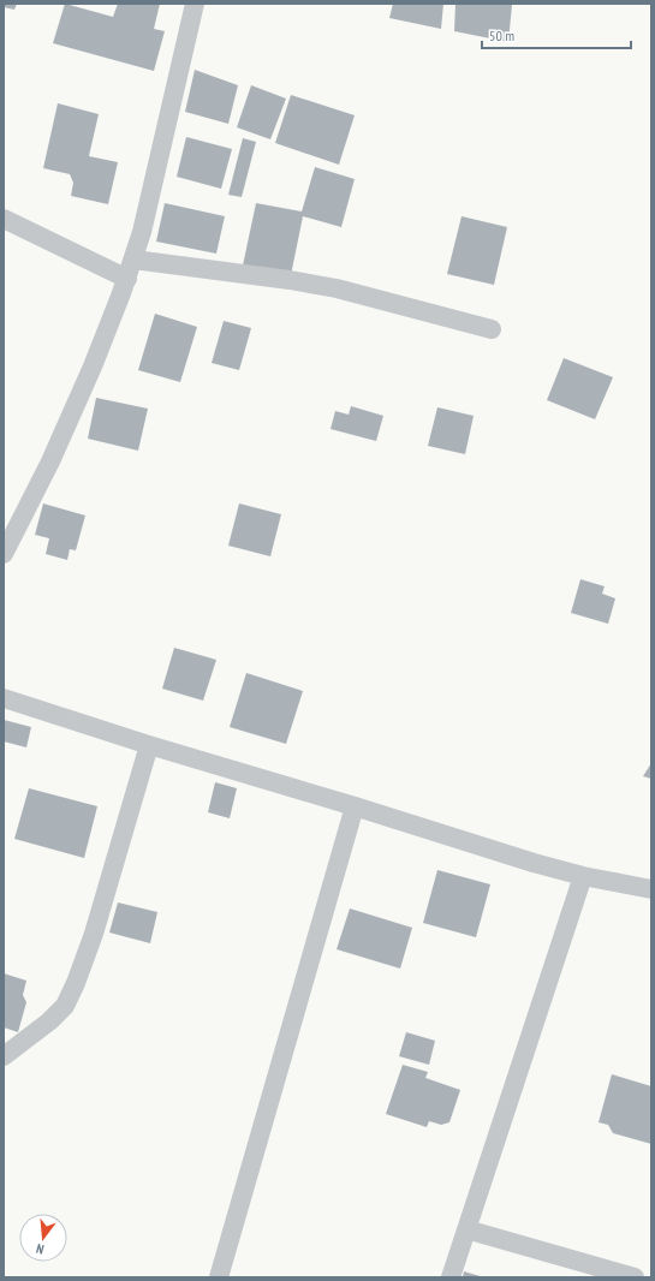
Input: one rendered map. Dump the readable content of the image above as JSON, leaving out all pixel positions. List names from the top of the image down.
{
  "scale_bar": "50 m",
  "north": "bottom"
}
